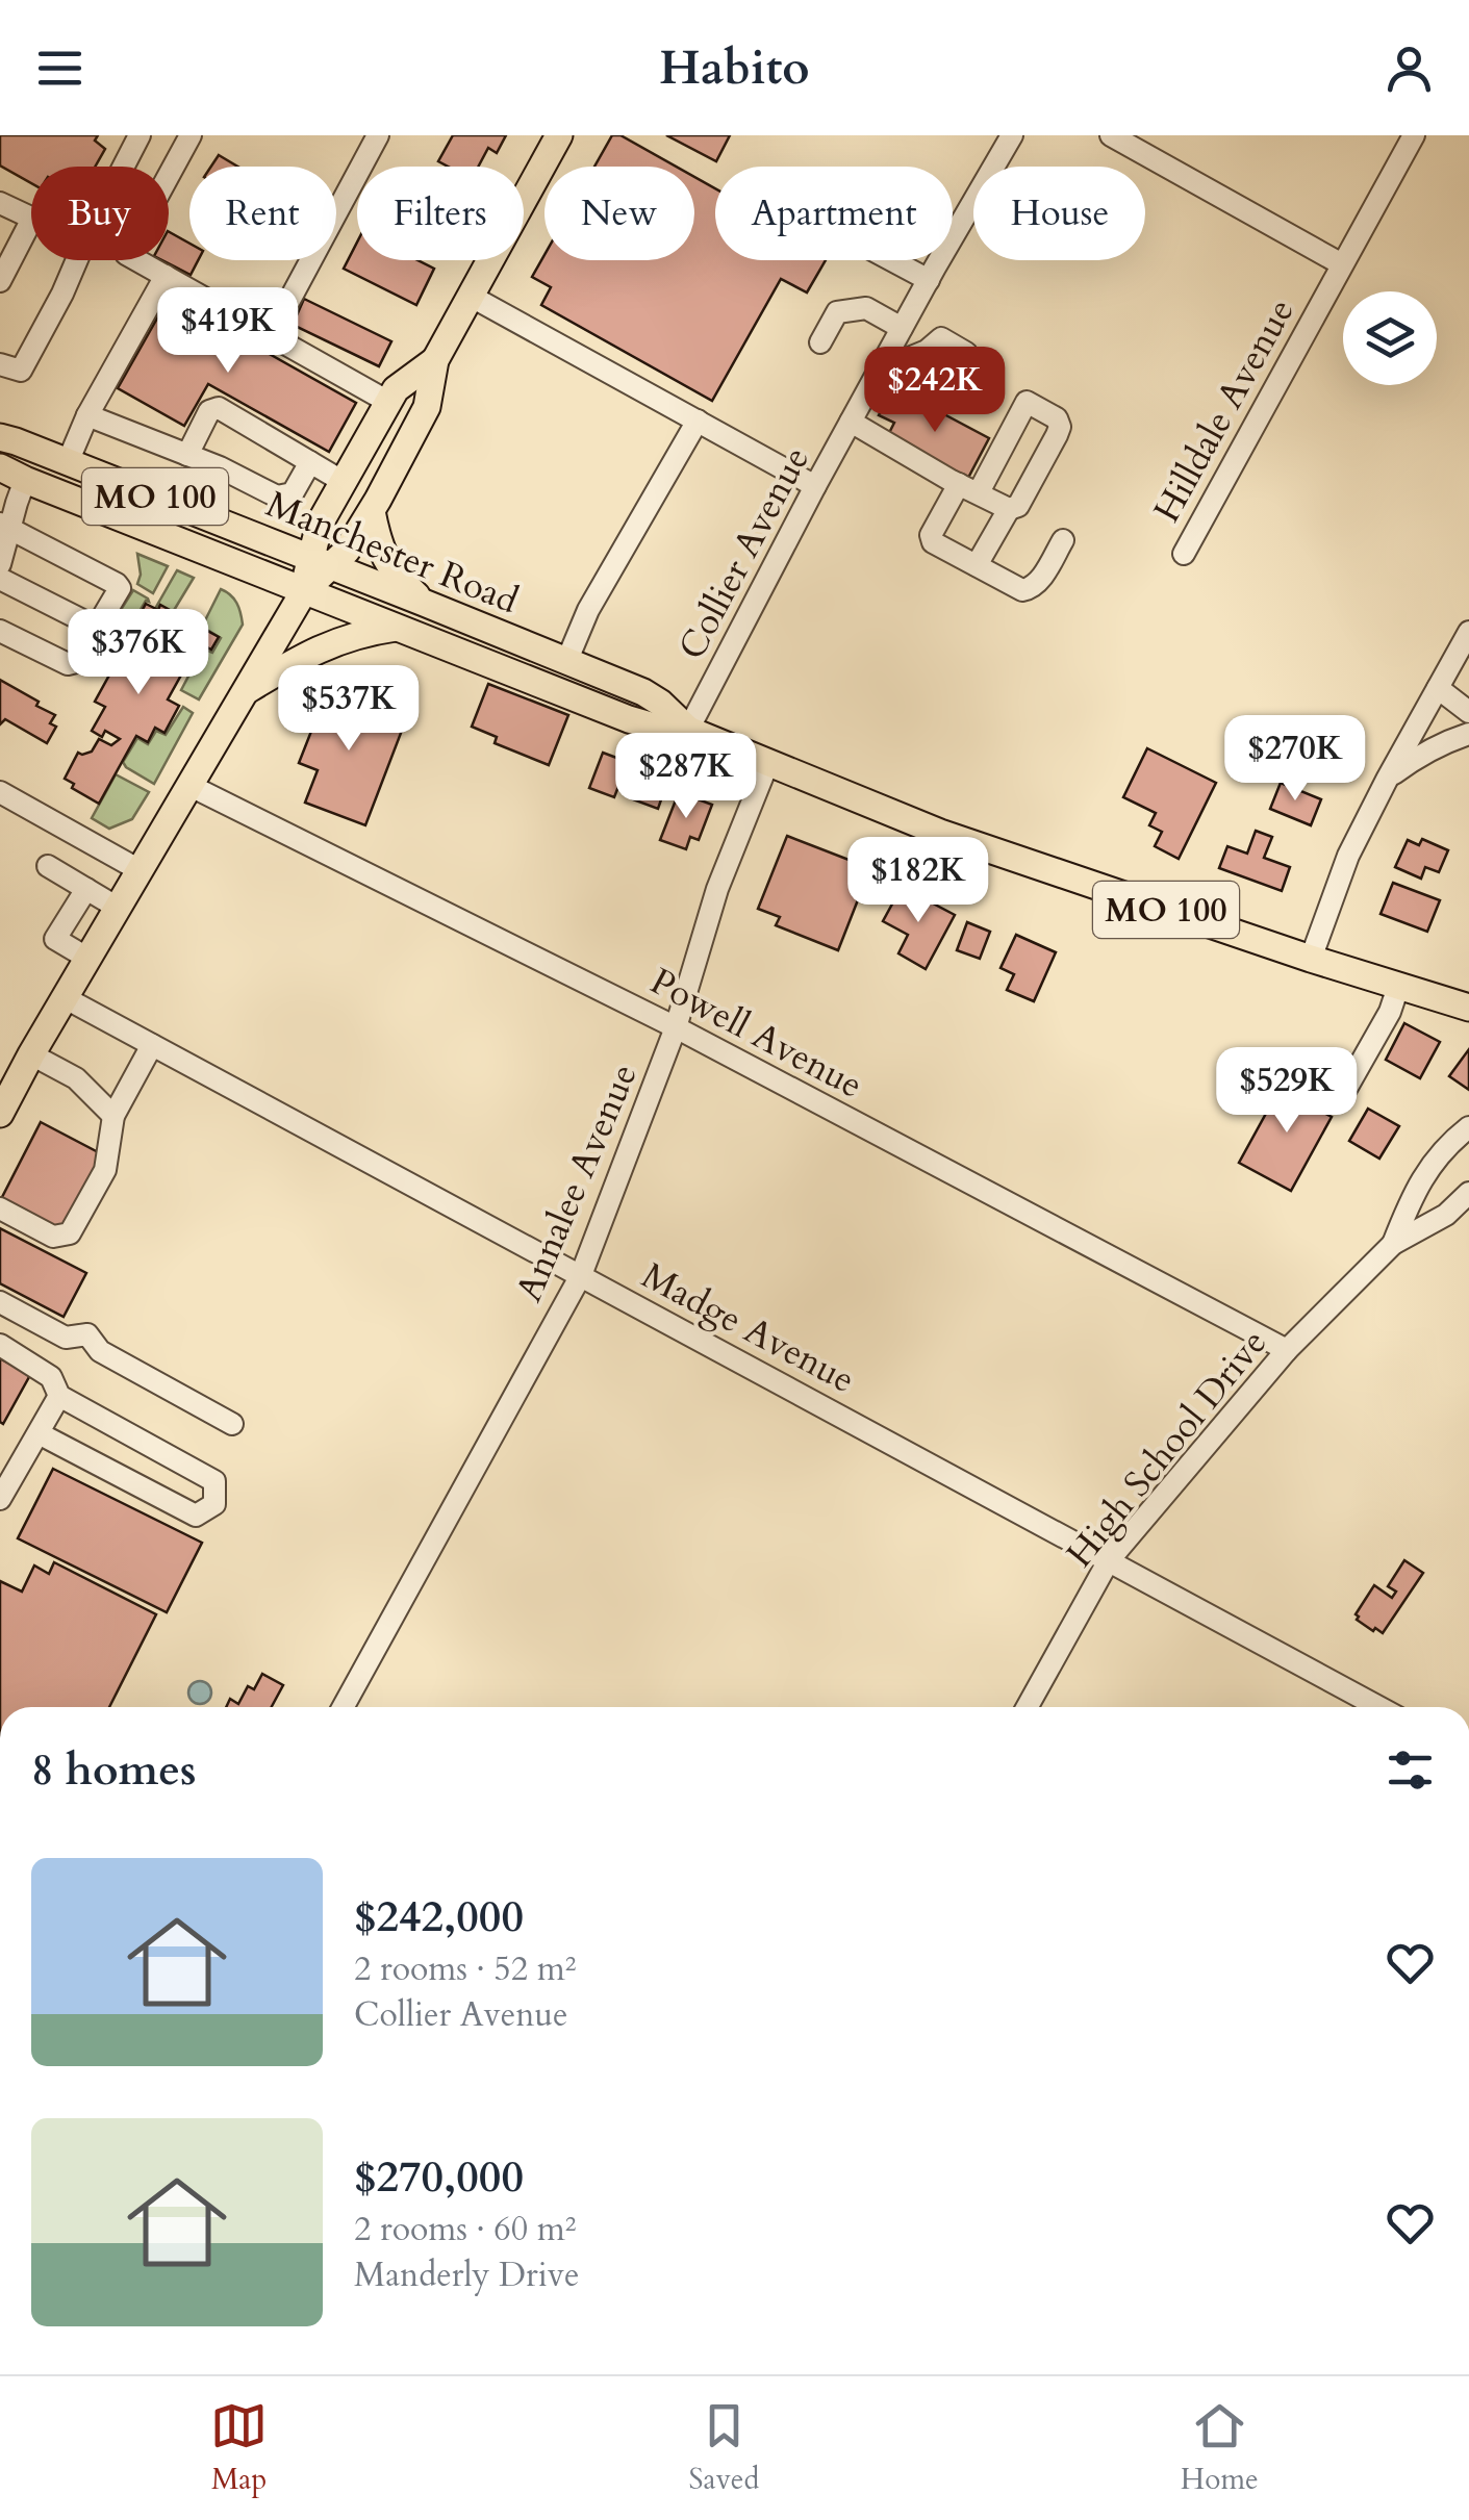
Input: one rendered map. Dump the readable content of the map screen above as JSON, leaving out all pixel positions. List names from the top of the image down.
{
  "streets": {
    "main road": ["MO 100", "Manchester Road"],
    "street": [
      "Hilldale Avenue",
      "Collier Avenue",
      "Powell Avenue",
      "Annalee Avenue",
      "Madge Avenue",
      "High School Drive"
    ]
  },
  "crossings": [
    ["Manchester Road", "Collier Avenue"],
    ["Manchester Road", "Annalee Avenue"],
    ["Powell Avenue", "Annalee Avenue"],
    ["Powell Avenue", "High School Drive"],
    ["Annalee Avenue", "Madge Avenue"],
    ["Madge Avenue", "High School Drive"]
  ],
  "page": {
    "header": "Habito",
    "chip": [
      "Buy",
      "Rent",
      "Filters",
      "New",
      "Apartment",
      "House"
    ],
    "price": [
      "$419K",
      "$242K",
      "$376K",
      "$537K",
      "$270K",
      "$287K",
      "$182K",
      "$529K"
    ],
    "heading": "8 homes",
    "list": [
      {
        "name": "$242,000",
        "note": "2 rooms · 52 m² · Collier Avenue"
      },
      {
        "name": "$270,000",
        "note": "2 rooms · 60 m² · Manderly Drive"
      }
    ],
    "tabs": ["Map", "Saved", "Home"]
  }
}
